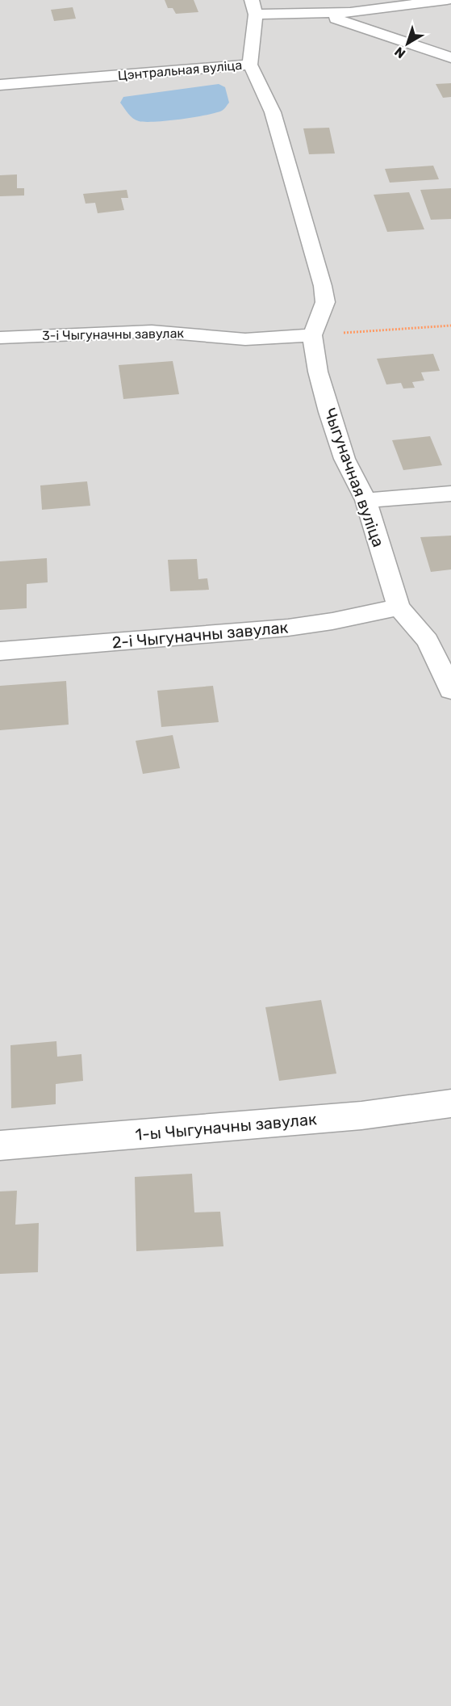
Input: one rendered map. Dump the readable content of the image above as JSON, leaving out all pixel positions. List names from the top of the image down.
{
  "streets": {
    "street": [
      "Цэнтральная вуліца",
      "3-і Чыгуначны завулак",
      "Чыгуначная вуліца",
      "2-і Чыгуначны завулак",
      "1-ы Чыгуначны завулак"
    ]
  },
  "crossings": [
    ["Цэнтральная вуліца", "3-і Чыгуначны завулак"],
    ["Цэнтральная вуліца", "Чыгуначная вуліца"],
    ["3-і Чыгуначны завулак", "Чыгуначная вуліца"],
    ["Чыгуначная вуліца", "2-і Чыгуначны завулак"]
  ],
  "north": "bottom left"
}
